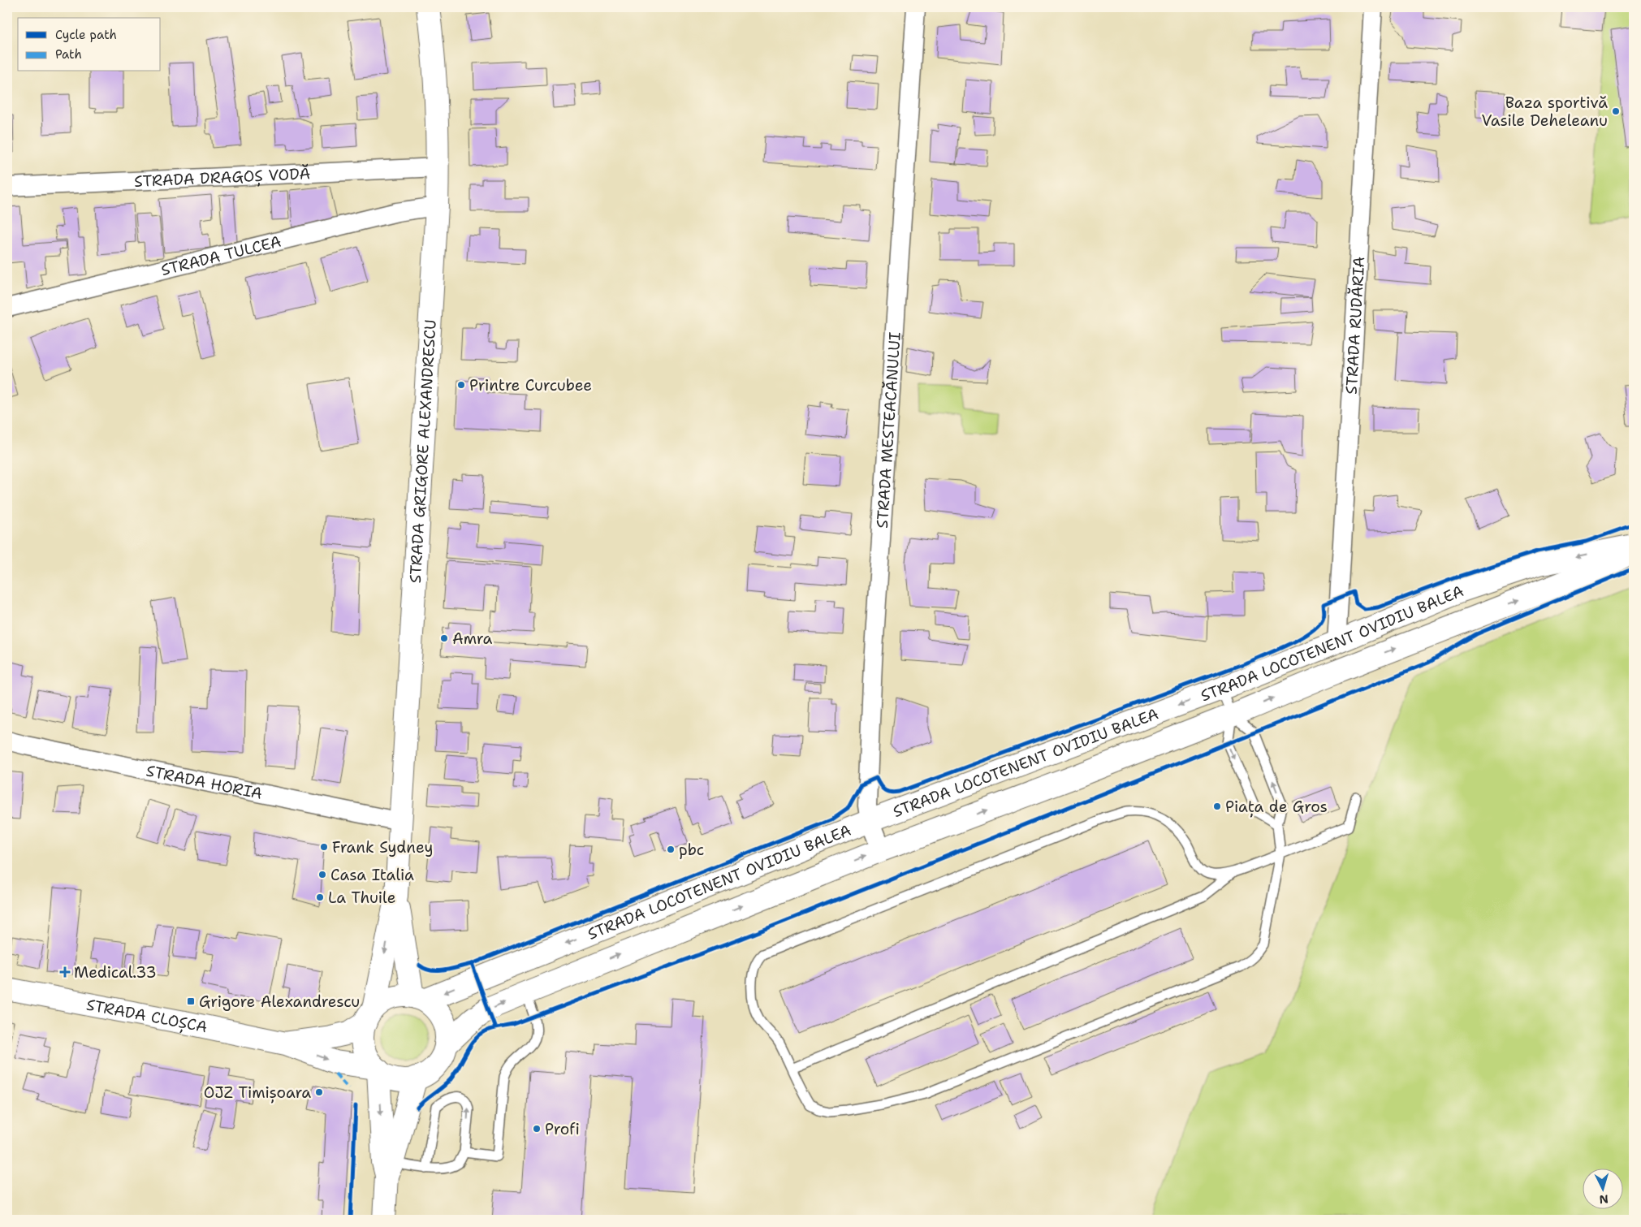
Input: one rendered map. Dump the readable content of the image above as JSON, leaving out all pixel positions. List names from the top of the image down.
{
  "streets": {
    "main road": ["STRADA GRIGORE ALEXANDRESCU", "STRADA LOCOTENENT OVIDIU BALEA", "STRADA CLOȘCA"],
    "street": [
      "STRADA DRAGOȘ VODĂ",
      "STRADA TULCEA",
      "STRADA RUDĂRIA",
      "STRADA MESTEACĂNULUI",
      "STRADA HORIA"
    ]
  },
  "crossings": [
    ["STRADA DRAGOȘ VODĂ", "STRADA GRIGORE ALEXANDRESCU"],
    ["STRADA TULCEA", "STRADA GRIGORE ALEXANDRESCU"],
    ["STRADA RUDĂRIA", "STRADA LOCOTENENT OVIDIU BALEA"],
    ["STRADA MESTEACĂNULUI", "STRADA LOCOTENENT OVIDIU BALEA"],
    ["STRADA GRIGORE ALEXANDRESCU", "STRADA LOCOTENENT OVIDIU BALEA"],
    ["STRADA GRIGORE ALEXANDRESCU", "STRADA HORIA"],
    ["STRADA GRIGORE ALEXANDRESCU", "STRADA CLOȘCA"],
    ["STRADA LOCOTENENT OVIDIU BALEA", "STRADA CLOȘCA"]
  ],
  "places": {
    "other": [
      "Baza sportivă Vasile Deheleanu",
      "Printre Curcubee",
      "Amra",
      "Piața de Gros",
      "Frank Sydney",
      "pbc",
      "Casa Italia",
      "La Thuile",
      "OJZ Timișoara",
      "Profi"
    ],
    "health": ["Medical.33"],
    "transit": ["Grigore Alexandrescu"]
  },
  "legend": ["Cycle path", "Path"],
  "north": "bottom"
}
